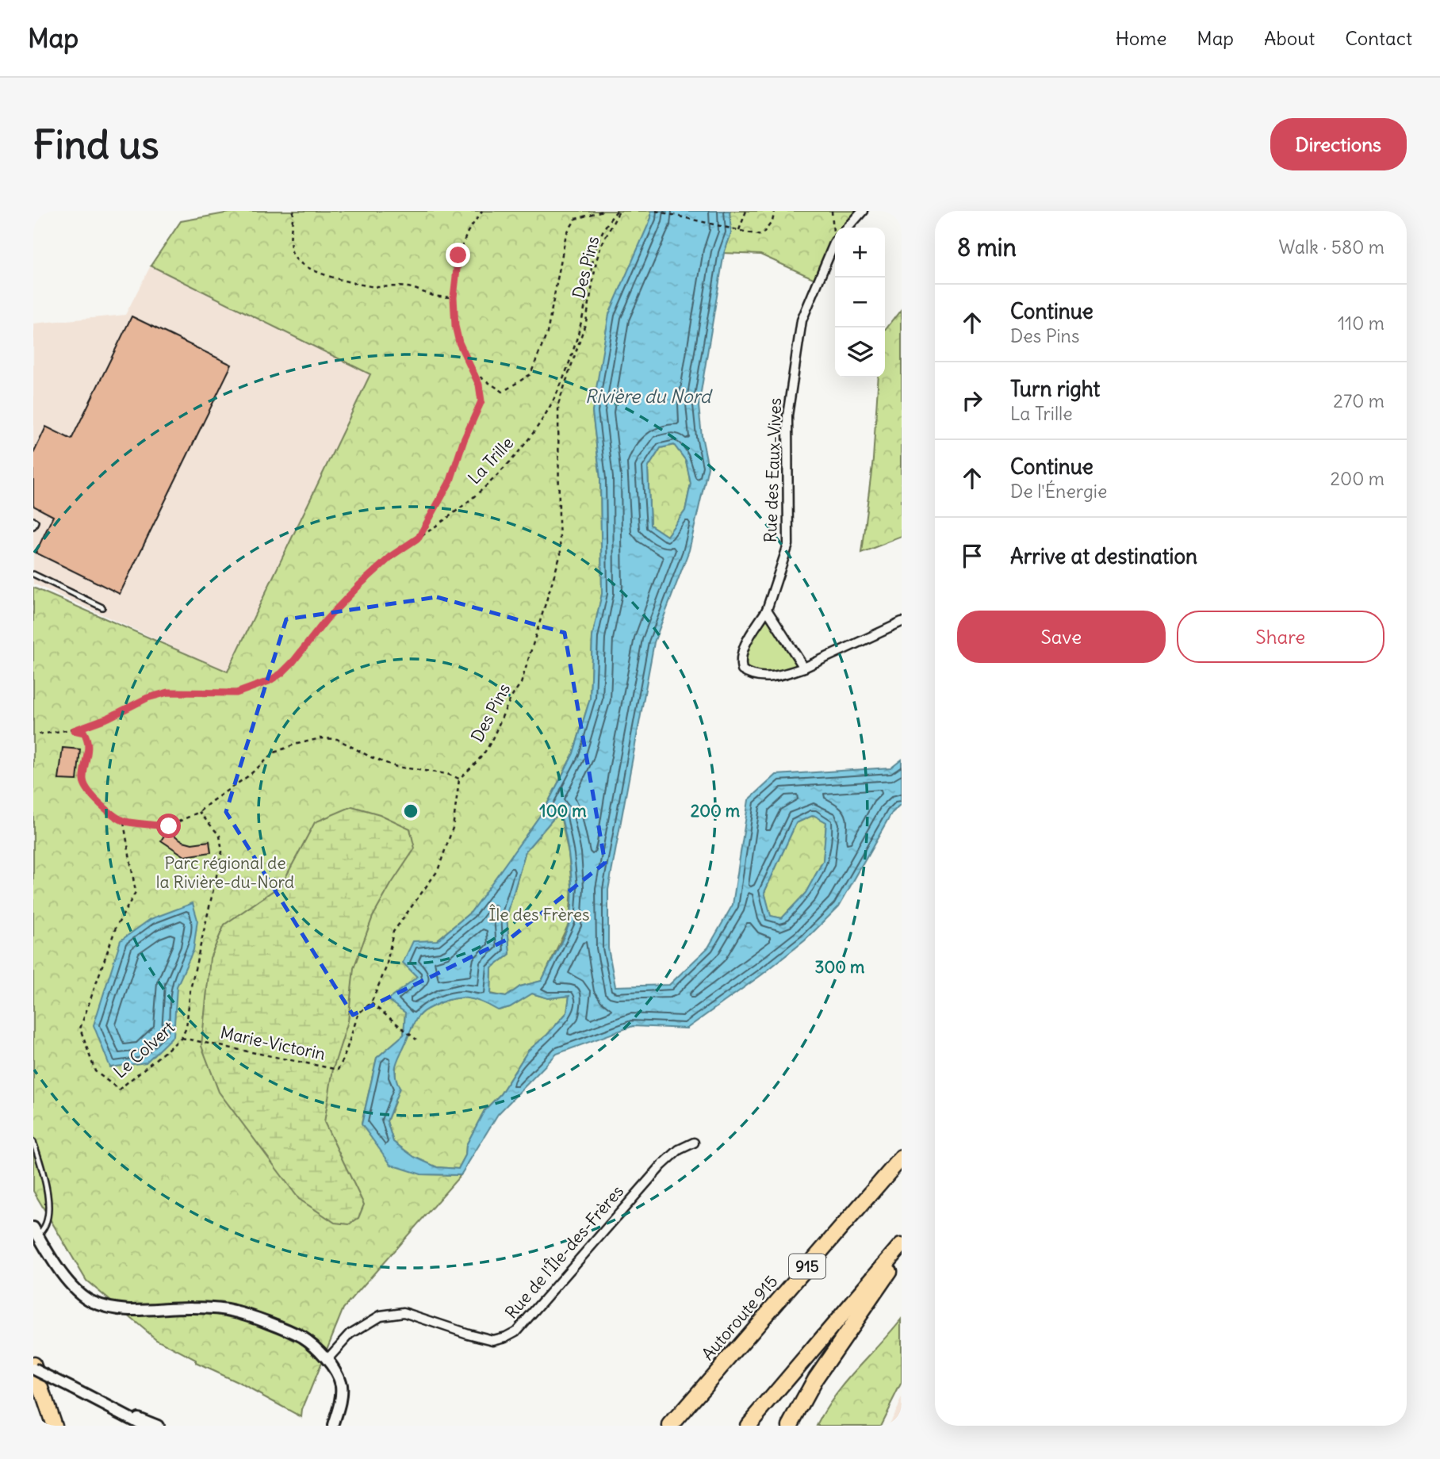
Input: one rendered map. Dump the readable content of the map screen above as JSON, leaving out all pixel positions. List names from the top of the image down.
{
  "streets": {
    "highway": ["915", "Autoroute 915"],
    "street": ["Rue des Eaux-Vives", "Rue de l'Île-des-Frères"],
    "path": [
      "Des Pins",
      "La Trille",
      "Marie-Victorin",
      "Le Colvert"
    ]
  },
  "crossings": [
    ["Des Pins", "La Trille"],
    ["Des Pins", "Marie-Victorin"],
    ["Marie-Victorin", "Le Colvert"]
  ],
  "water": ["Rivière du Nord"],
  "parks": ["Parc régional de la Rivière-du-Nord", "Île des Frères"],
  "page": {
    "header": "Map",
    "nav": [
      "Home",
      "Map",
      "About",
      "Contact"
    ],
    "buttons": [
      "Directions",
      ["Save", "Share"]
    ],
    "title": "Find us",
    "heading": ["8 min", "Walk · 580 m"],
    "map_buttons": ["+", "−"],
    "list": [
      ["Continue", "Des Pins", "110 m"],
      ["Turn right", "La Trille", "270 m"],
      ["Continue", "De l'Énergie", "200 m"],
      "Arrive at destination"
    ]
  },
  "rings": ["100 m", "200 m", "300 m"]
}
